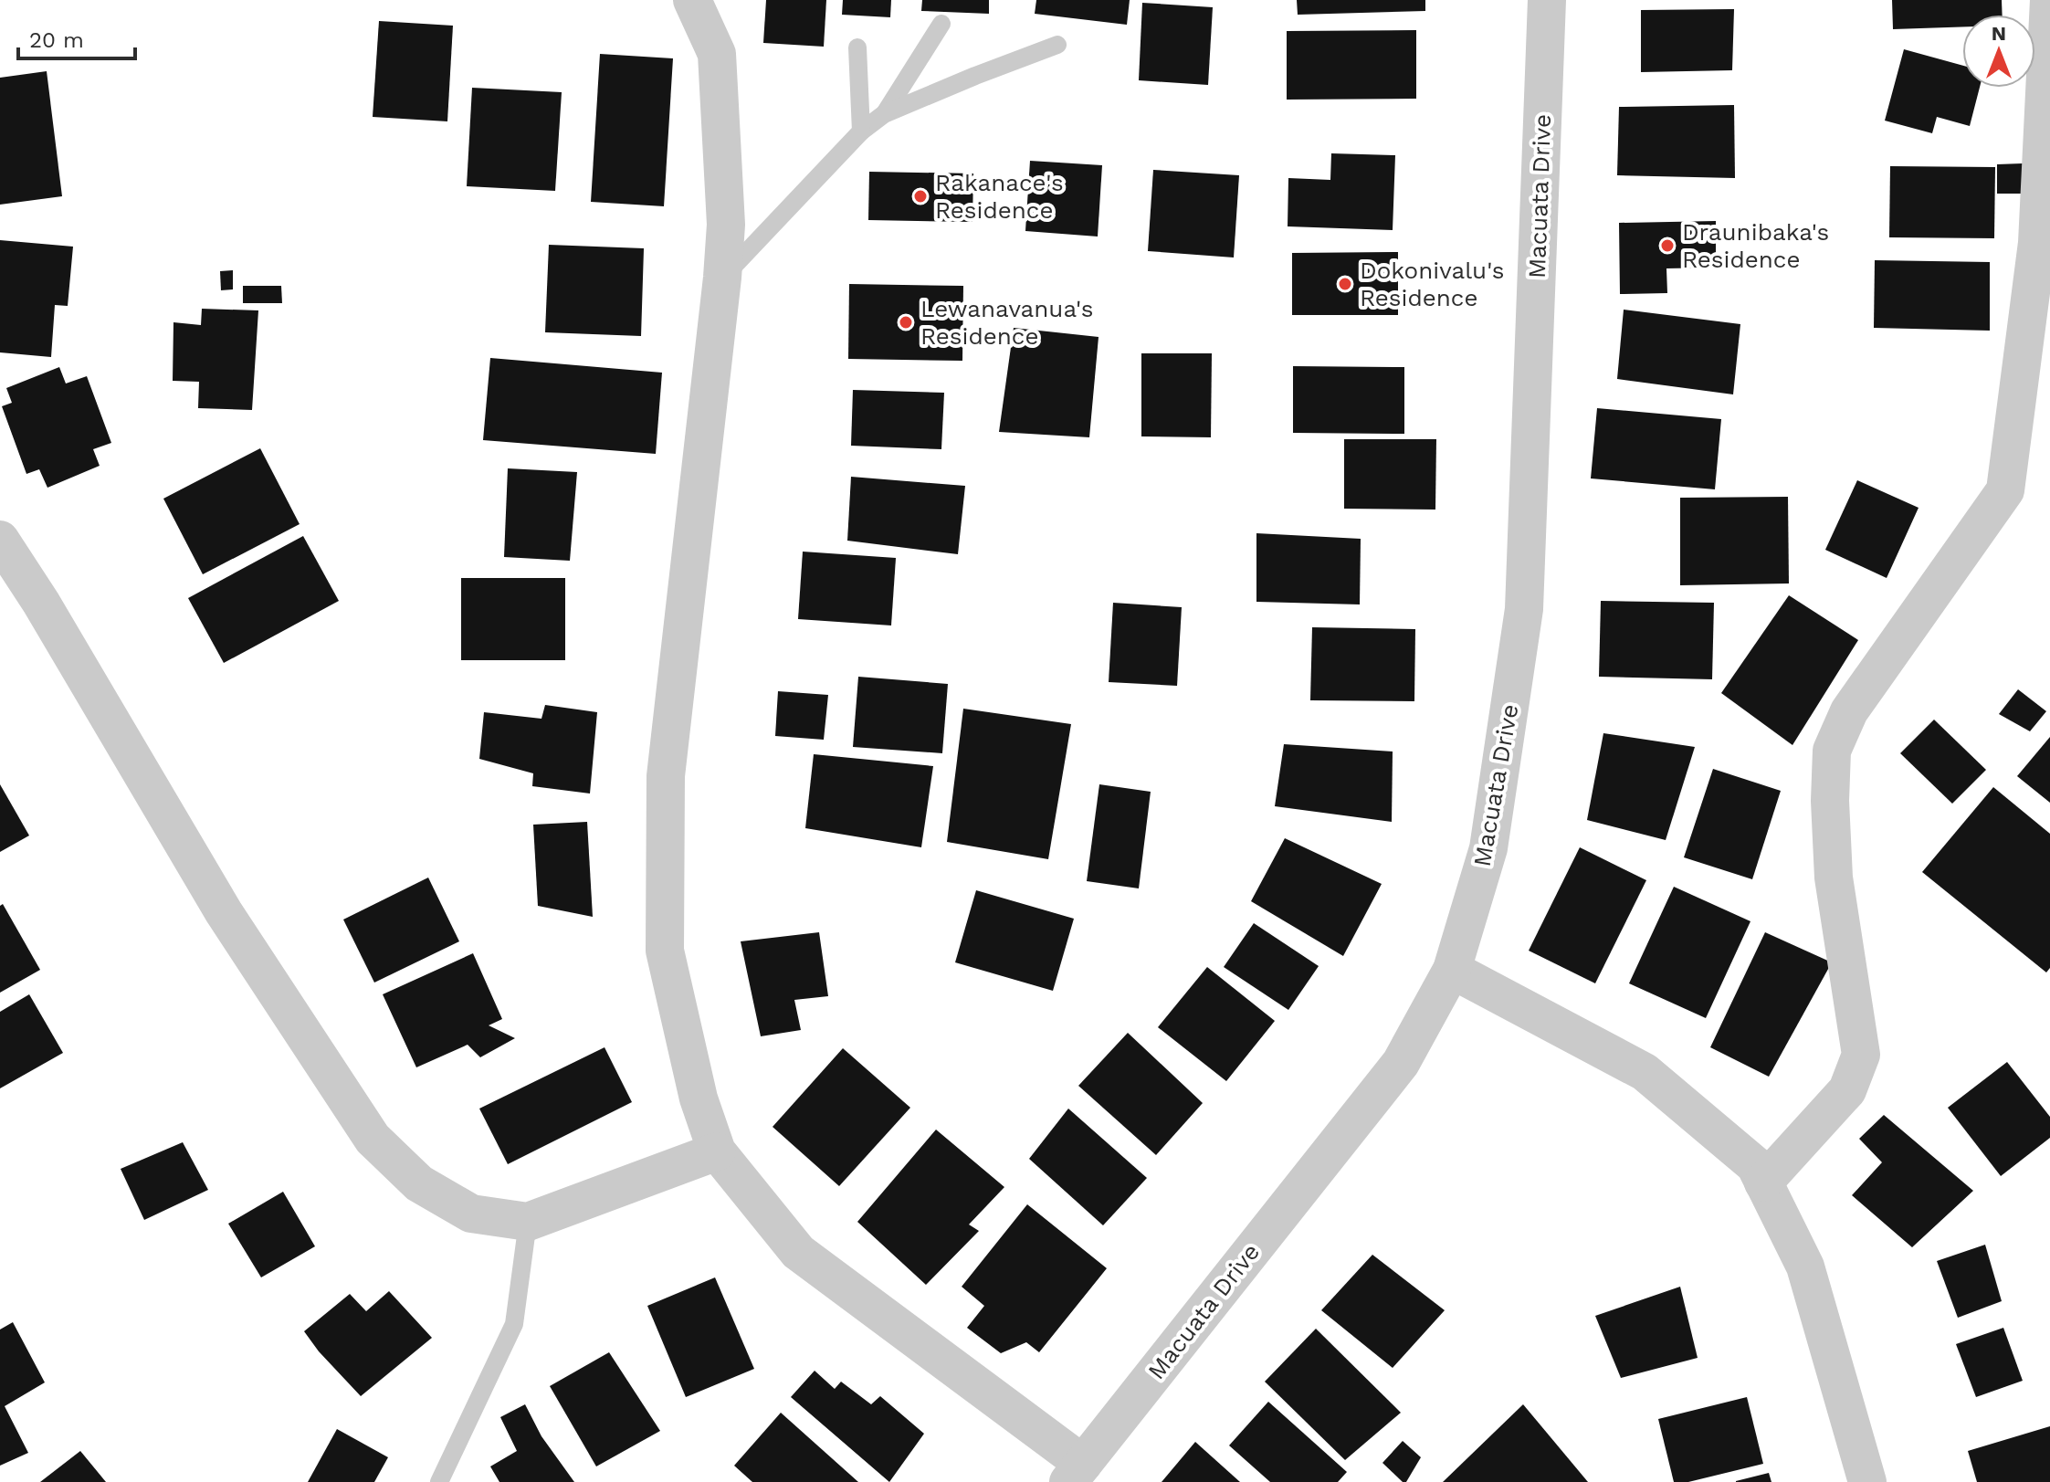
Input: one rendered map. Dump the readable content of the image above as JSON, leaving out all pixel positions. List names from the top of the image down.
{
  "streets": {
    "street": ["Macuata Drive"]
  },
  "places": [
    "Rakanace's Residence",
    "Draunibaka's Residence",
    "Dokonivalu's Residence",
    "Lewanavanua's Residence"
  ],
  "scale_bar": "20 m",
  "north": "top"
}
